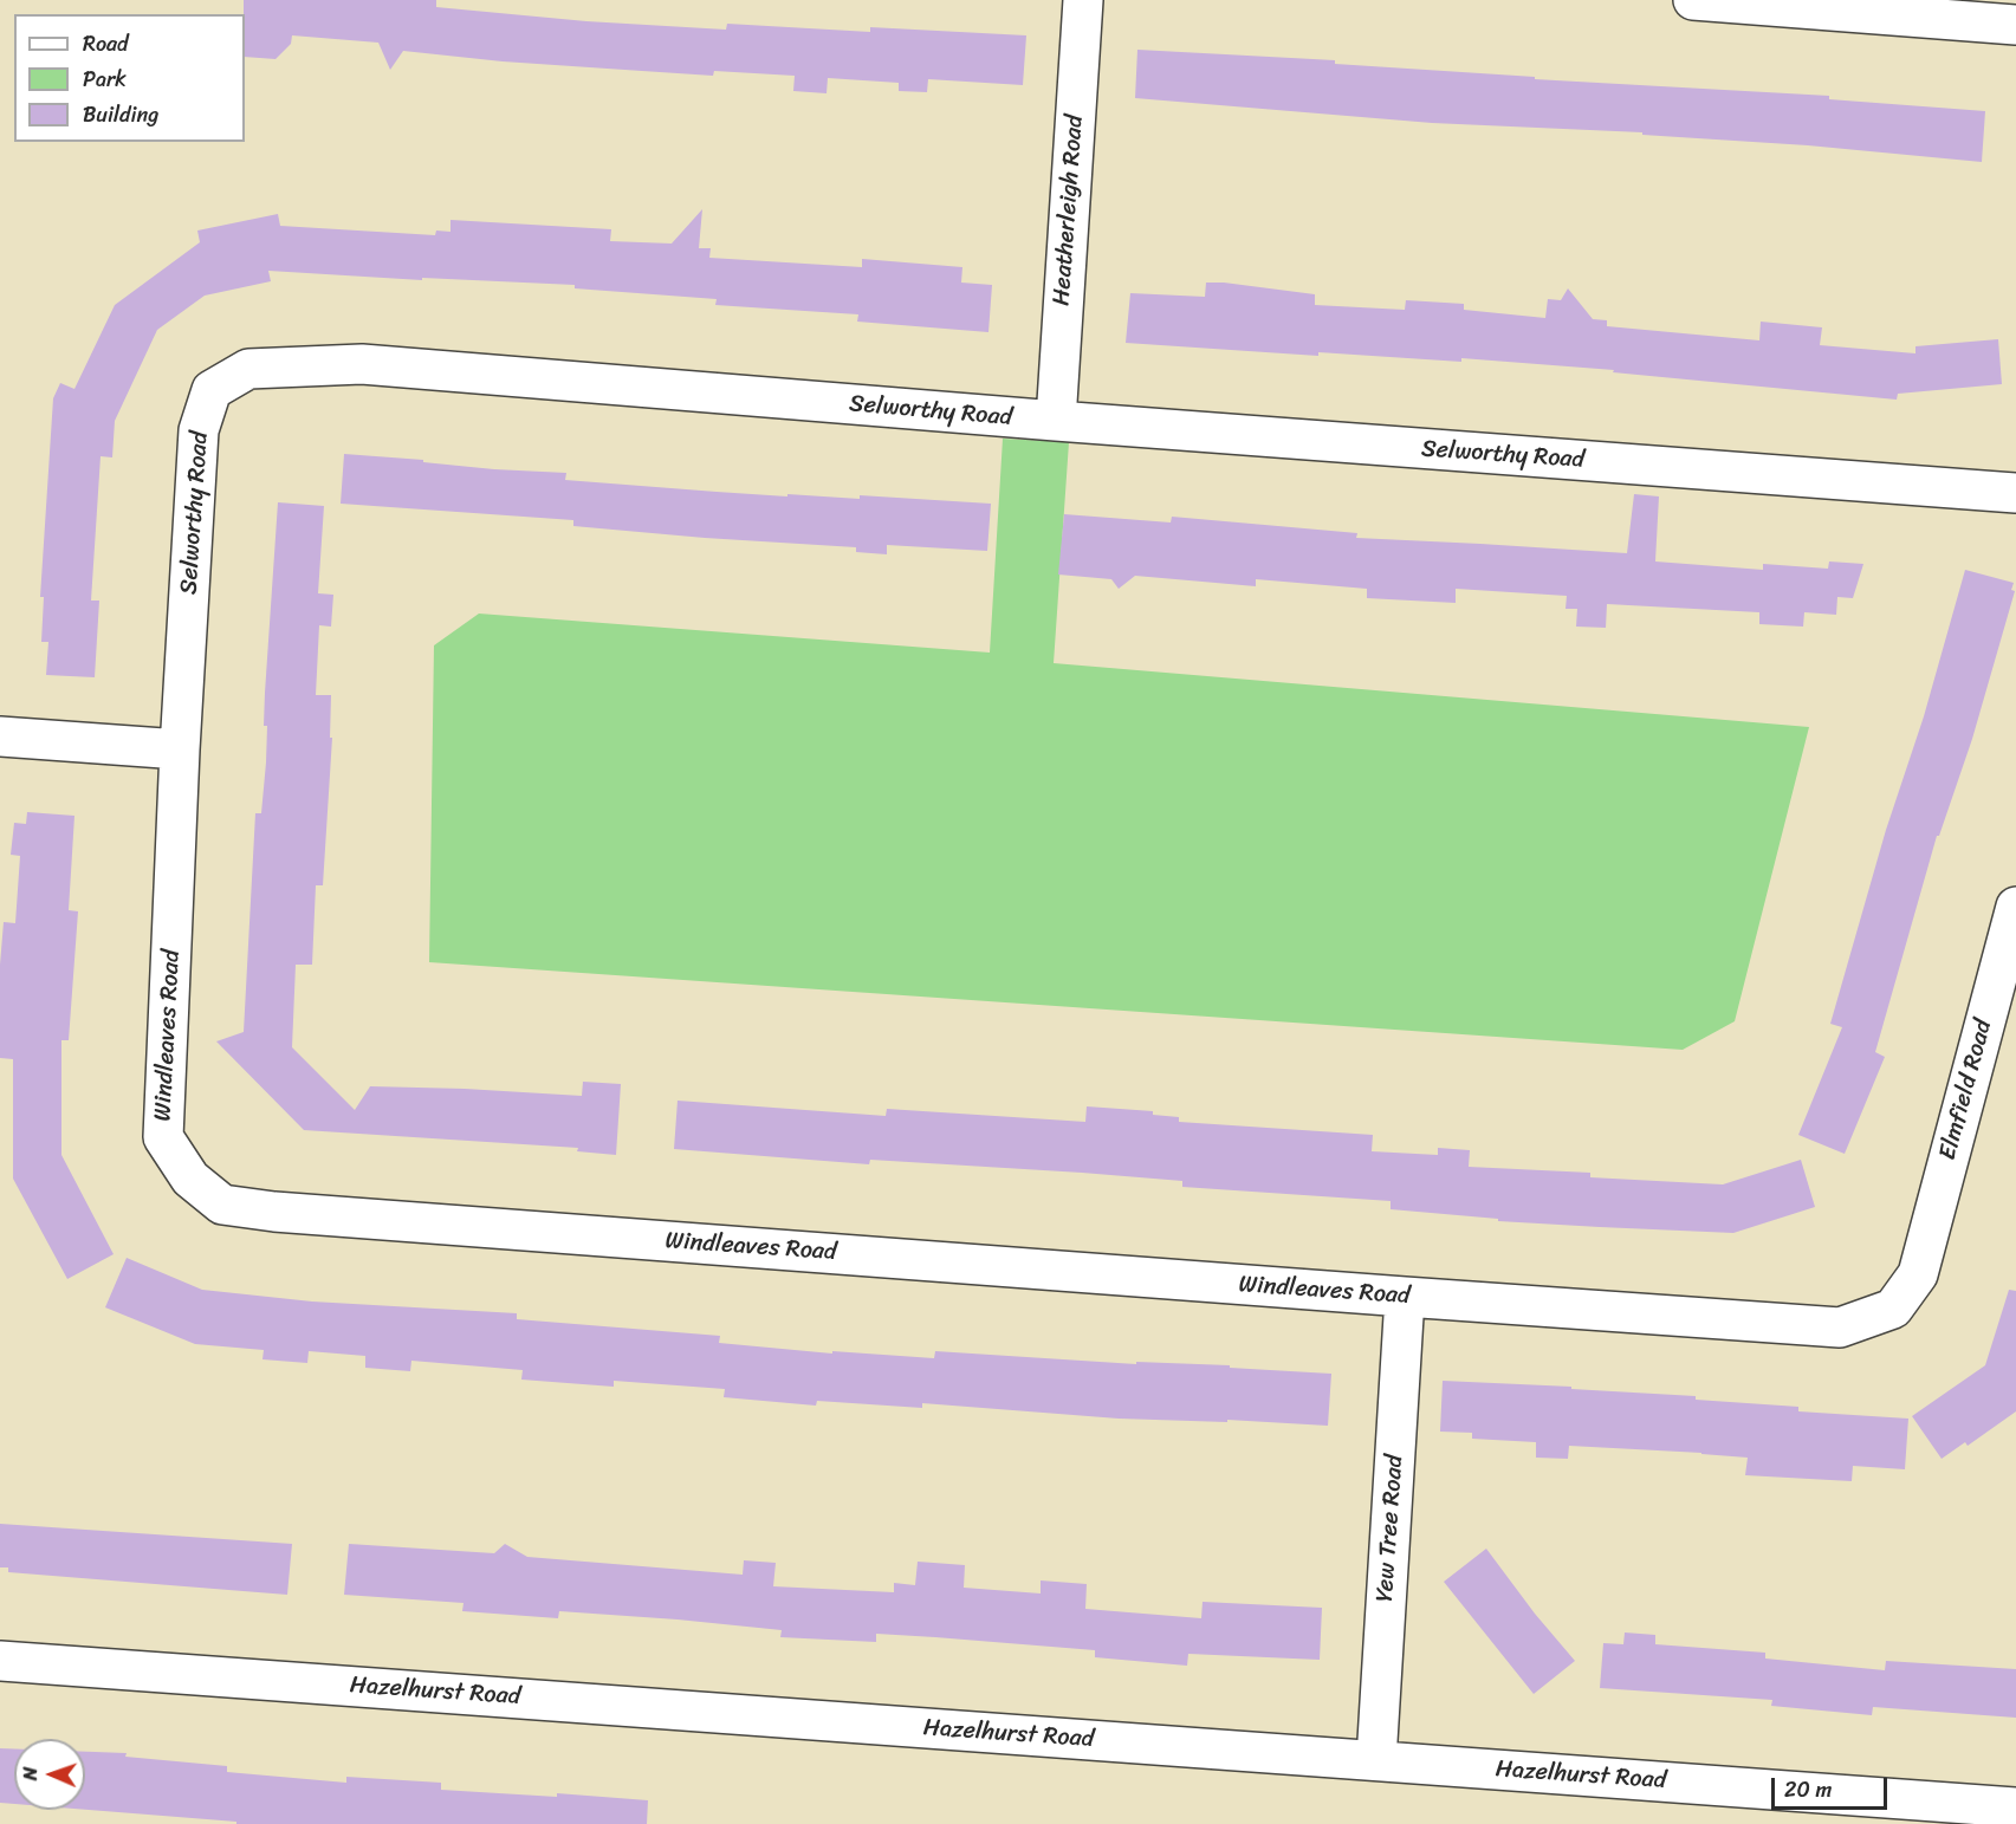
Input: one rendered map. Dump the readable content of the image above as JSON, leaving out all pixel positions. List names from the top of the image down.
{
  "streets": {
    "street": [
      "Heatherleigh Road",
      "Selworthy Road",
      "Windleaves Road",
      "Elmfield Road",
      "Yew Tree Road",
      "Hazelhurst Road"
    ]
  },
  "crossings": [
    ["Heatherleigh Road", "Selworthy Road"],
    ["Selworthy Road", "Windleaves Road"],
    ["Windleaves Road", "Elmfield Road"],
    ["Windleaves Road", "Yew Tree Road"],
    ["Yew Tree Road", "Hazelhurst Road"]
  ],
  "legend": ["Road", "Park", "Building"],
  "scale_bar": "20 m",
  "north": "left"
}
